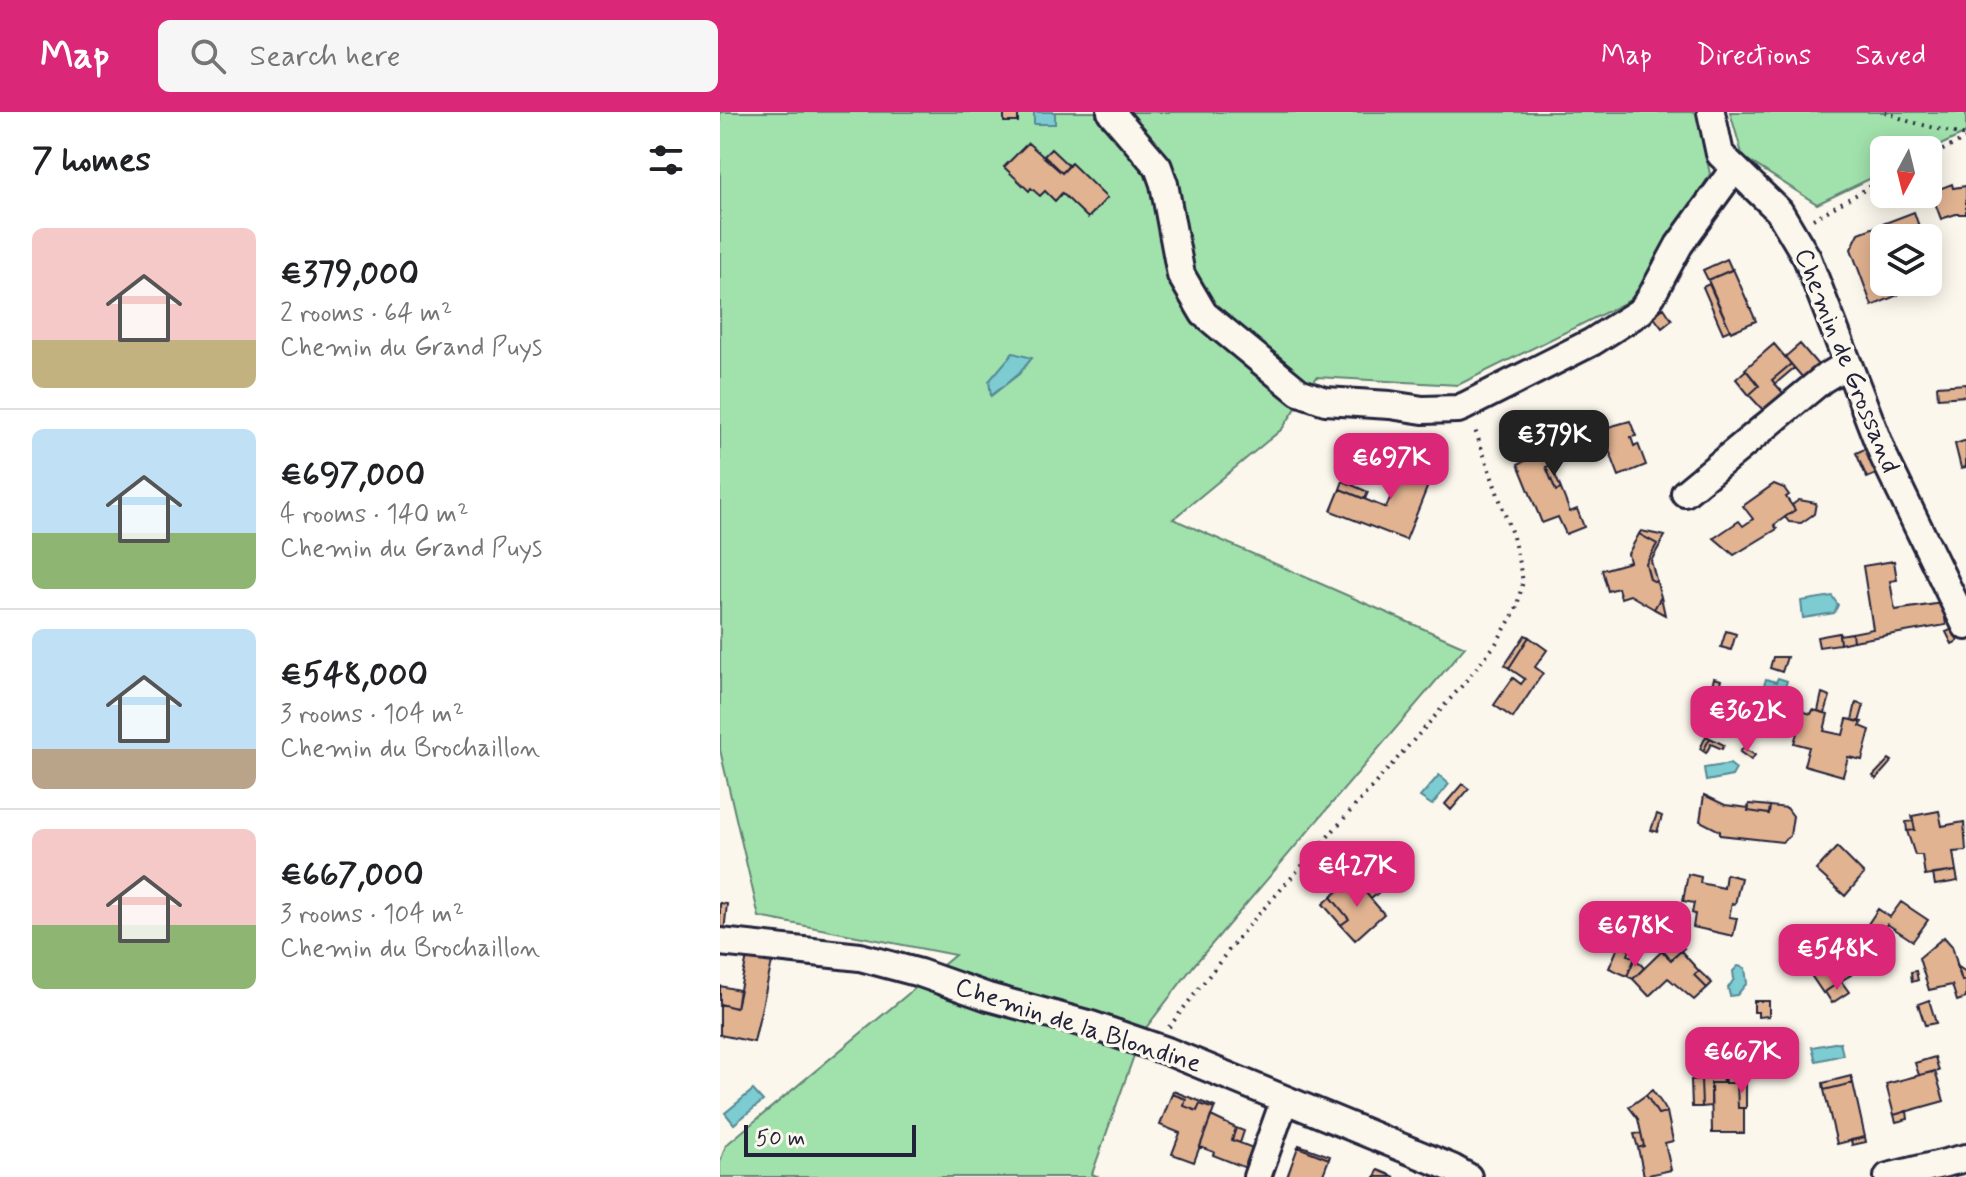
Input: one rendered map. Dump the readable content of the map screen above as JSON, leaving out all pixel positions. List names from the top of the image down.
{
  "streets": {
    "street": ["Chemin de Grossand", "Chemin de la Blondine"]
  },
  "scale_bar": "50 m",
  "north": "bottom",
  "page": {
    "header": "Map",
    "search": "Search here",
    "nav": ["Map", "Directions", "Saved"],
    "heading": "7 homes",
    "list": [
      {
        "name": "€379,000",
        "note": "2 rooms · 64 m² · Chemin du Grand Puys"
      },
      {
        "name": "€697,000",
        "note": "4 rooms · 140 m² · Chemin du Grand Puys"
      },
      {
        "name": "€548,000",
        "note": "3 rooms · 104 m² · Chemin du Brochaillon"
      },
      {
        "name": "€667,000",
        "note": "3 rooms · 104 m² · Chemin du Brochaillon"
      }
    ],
    "price": [
      "€379K",
      "€697K",
      "€362K",
      "€427K",
      "€678K",
      "€548K",
      "€667K"
    ],
    "scale": "50 m"
  }
}
